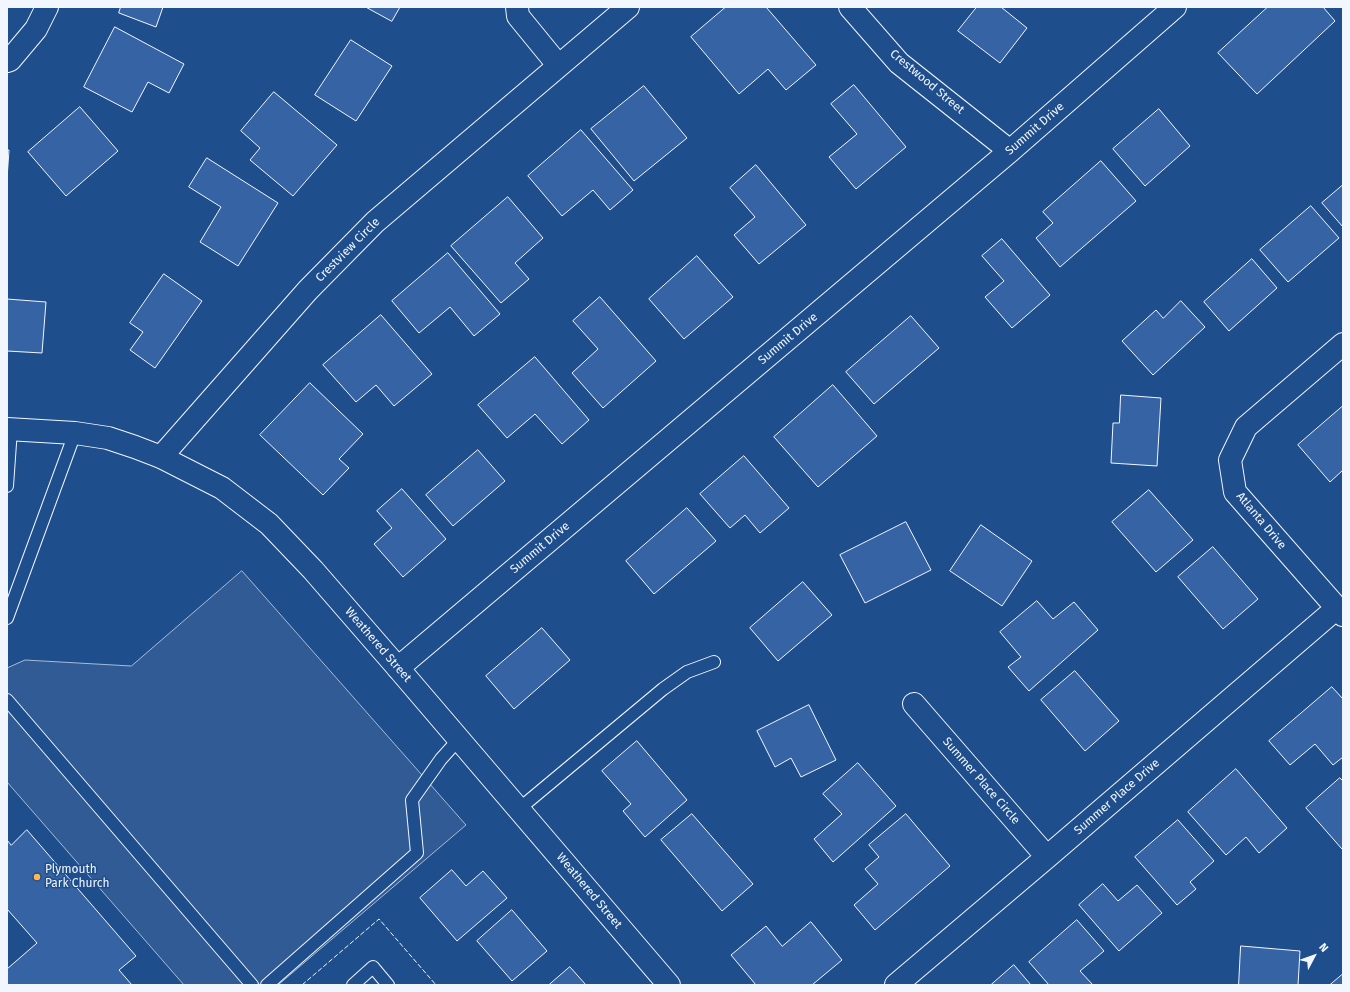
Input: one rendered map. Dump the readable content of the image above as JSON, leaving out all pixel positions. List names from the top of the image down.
{
  "streets": {
    "street": [
      "Crestwood Street",
      "Summit Drive",
      "Crestview Circle",
      "Atlanta Drive",
      "Weathered Street",
      "Summer Place Circle",
      "Summer Place Drive"
    ]
  },
  "crossings": [
    ["Crestwood Street", "Summit Drive"],
    ["Summit Drive", "Weathered Street"],
    ["Crestview Circle", "Weathered Street"],
    ["Atlanta Drive", "Summer Place Drive"],
    ["Summer Place Circle", "Summer Place Drive"]
  ],
  "places": ["Plymouth Park Church"],
  "north": "top right"
}
